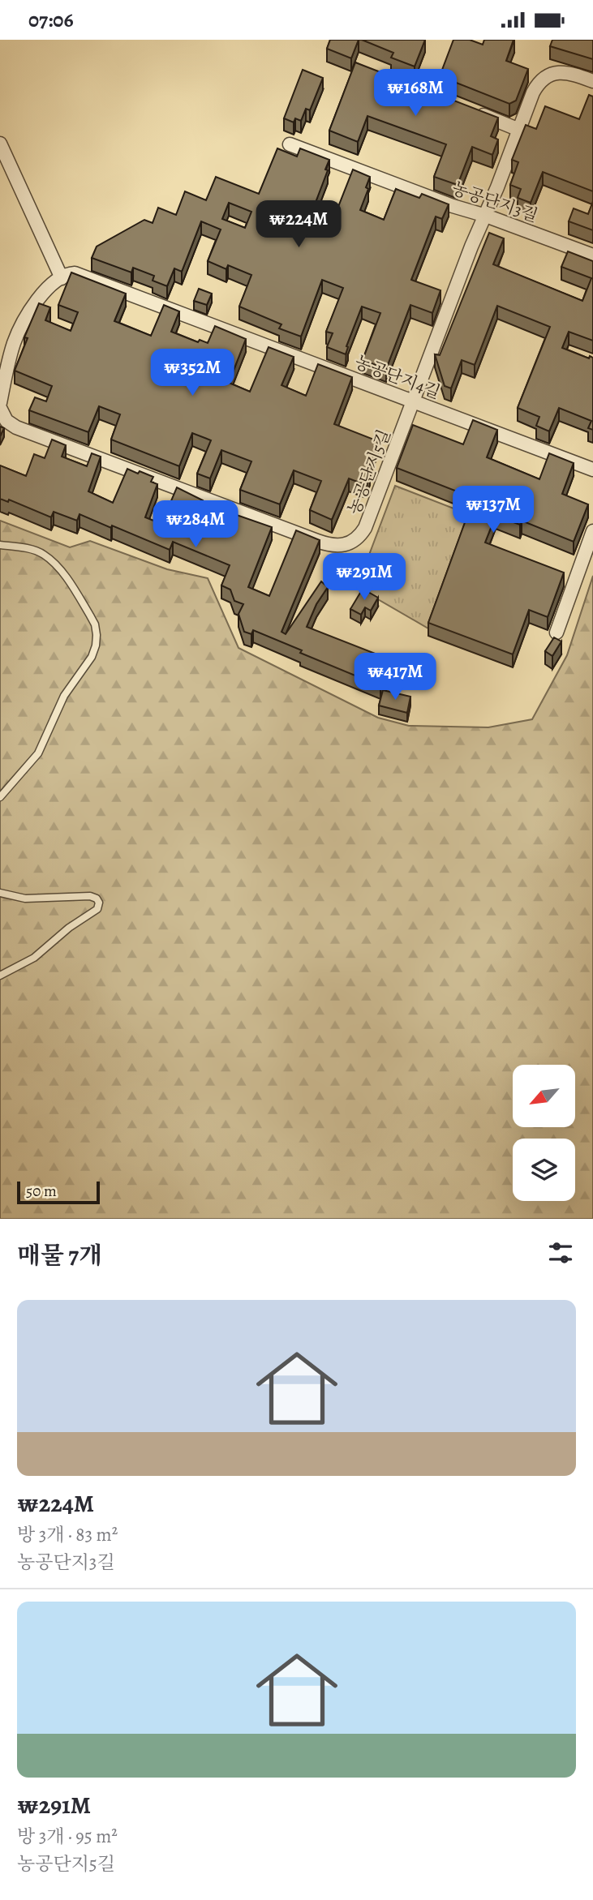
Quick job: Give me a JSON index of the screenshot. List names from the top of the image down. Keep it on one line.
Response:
{"streets":{"street":["농공단지3길","농공단지4길","농공단지5길"]},"crossings":[["농공단지3길","농공단지5길"],["농공단지4길","농공단지5길"]],"scale_bar":"50 m","north":"bottom left","page":{"status":"07:06","price":["₩168M","₩224M","₩352M","₩137M","₩284M","₩291M","₩417M"],"scale":"50 m","heading":"매물 7개","list":[{"name":"₩224M","note":"방 3개 · 83 m² · 농공단지3길"},{"name":"₩291M","note":"방 3개 · 95 m² · 농공단지5길"}]}}
